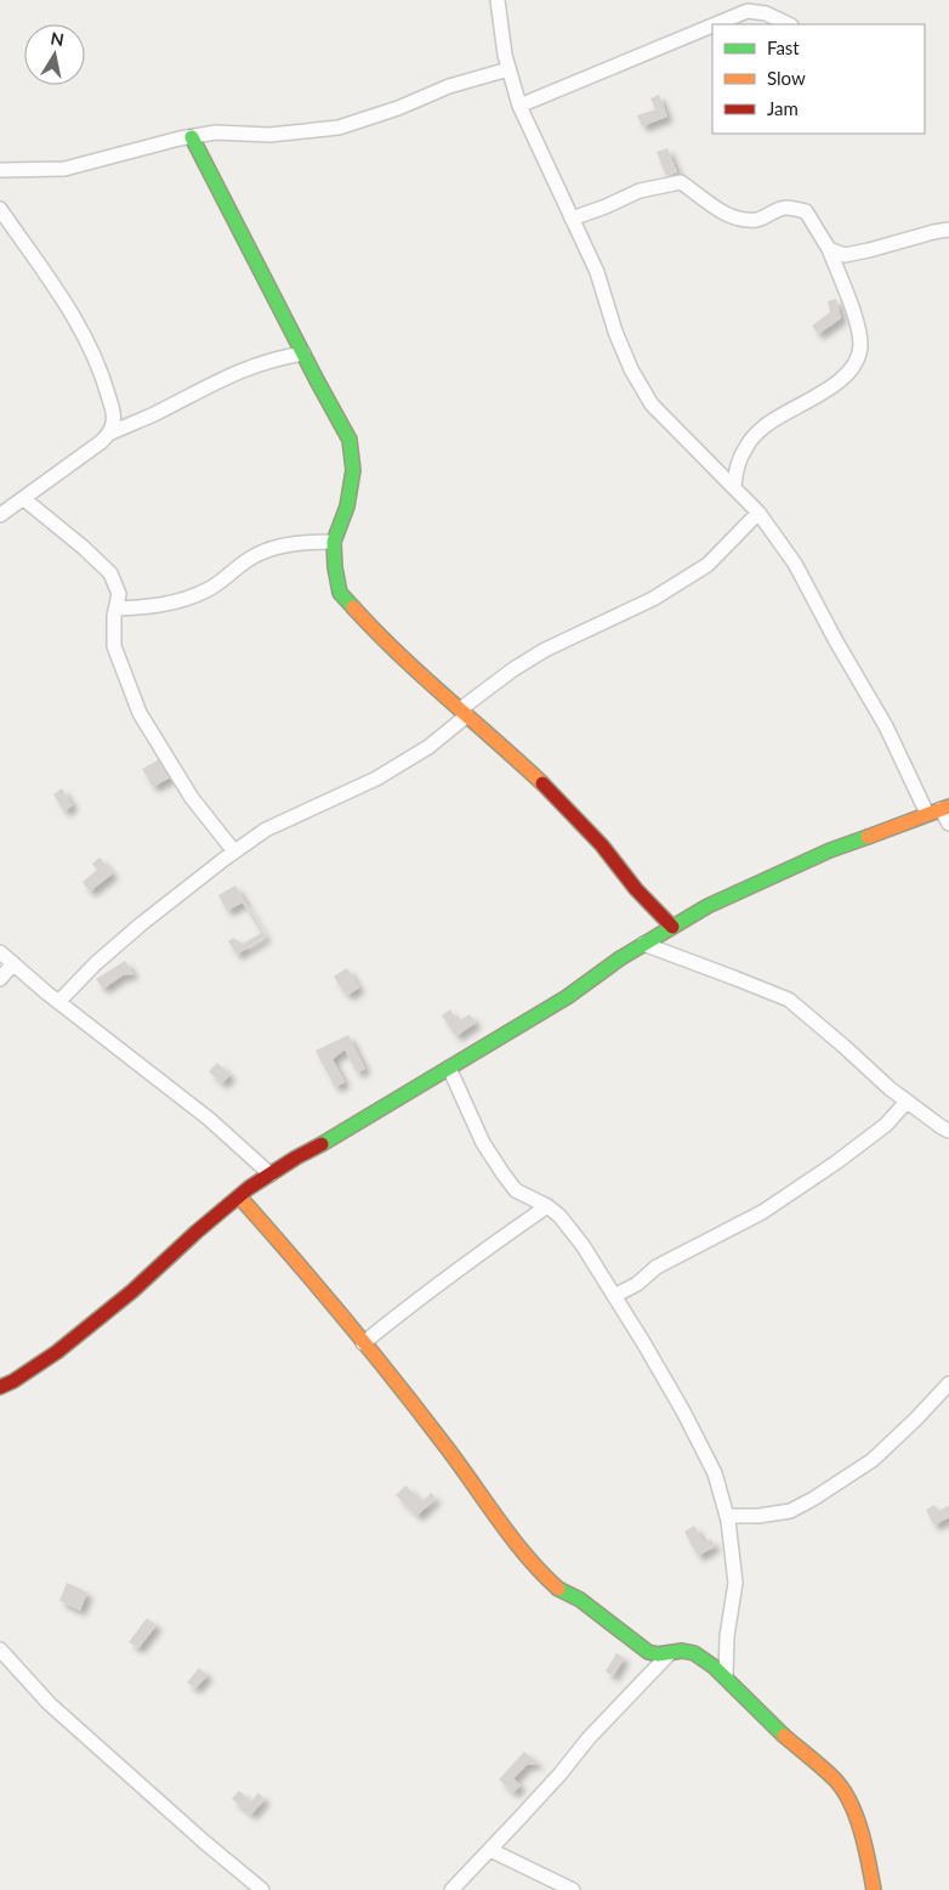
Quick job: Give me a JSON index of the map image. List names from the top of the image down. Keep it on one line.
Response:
{"legend":["Fast","Slow","Jam"],"north":"top"}
